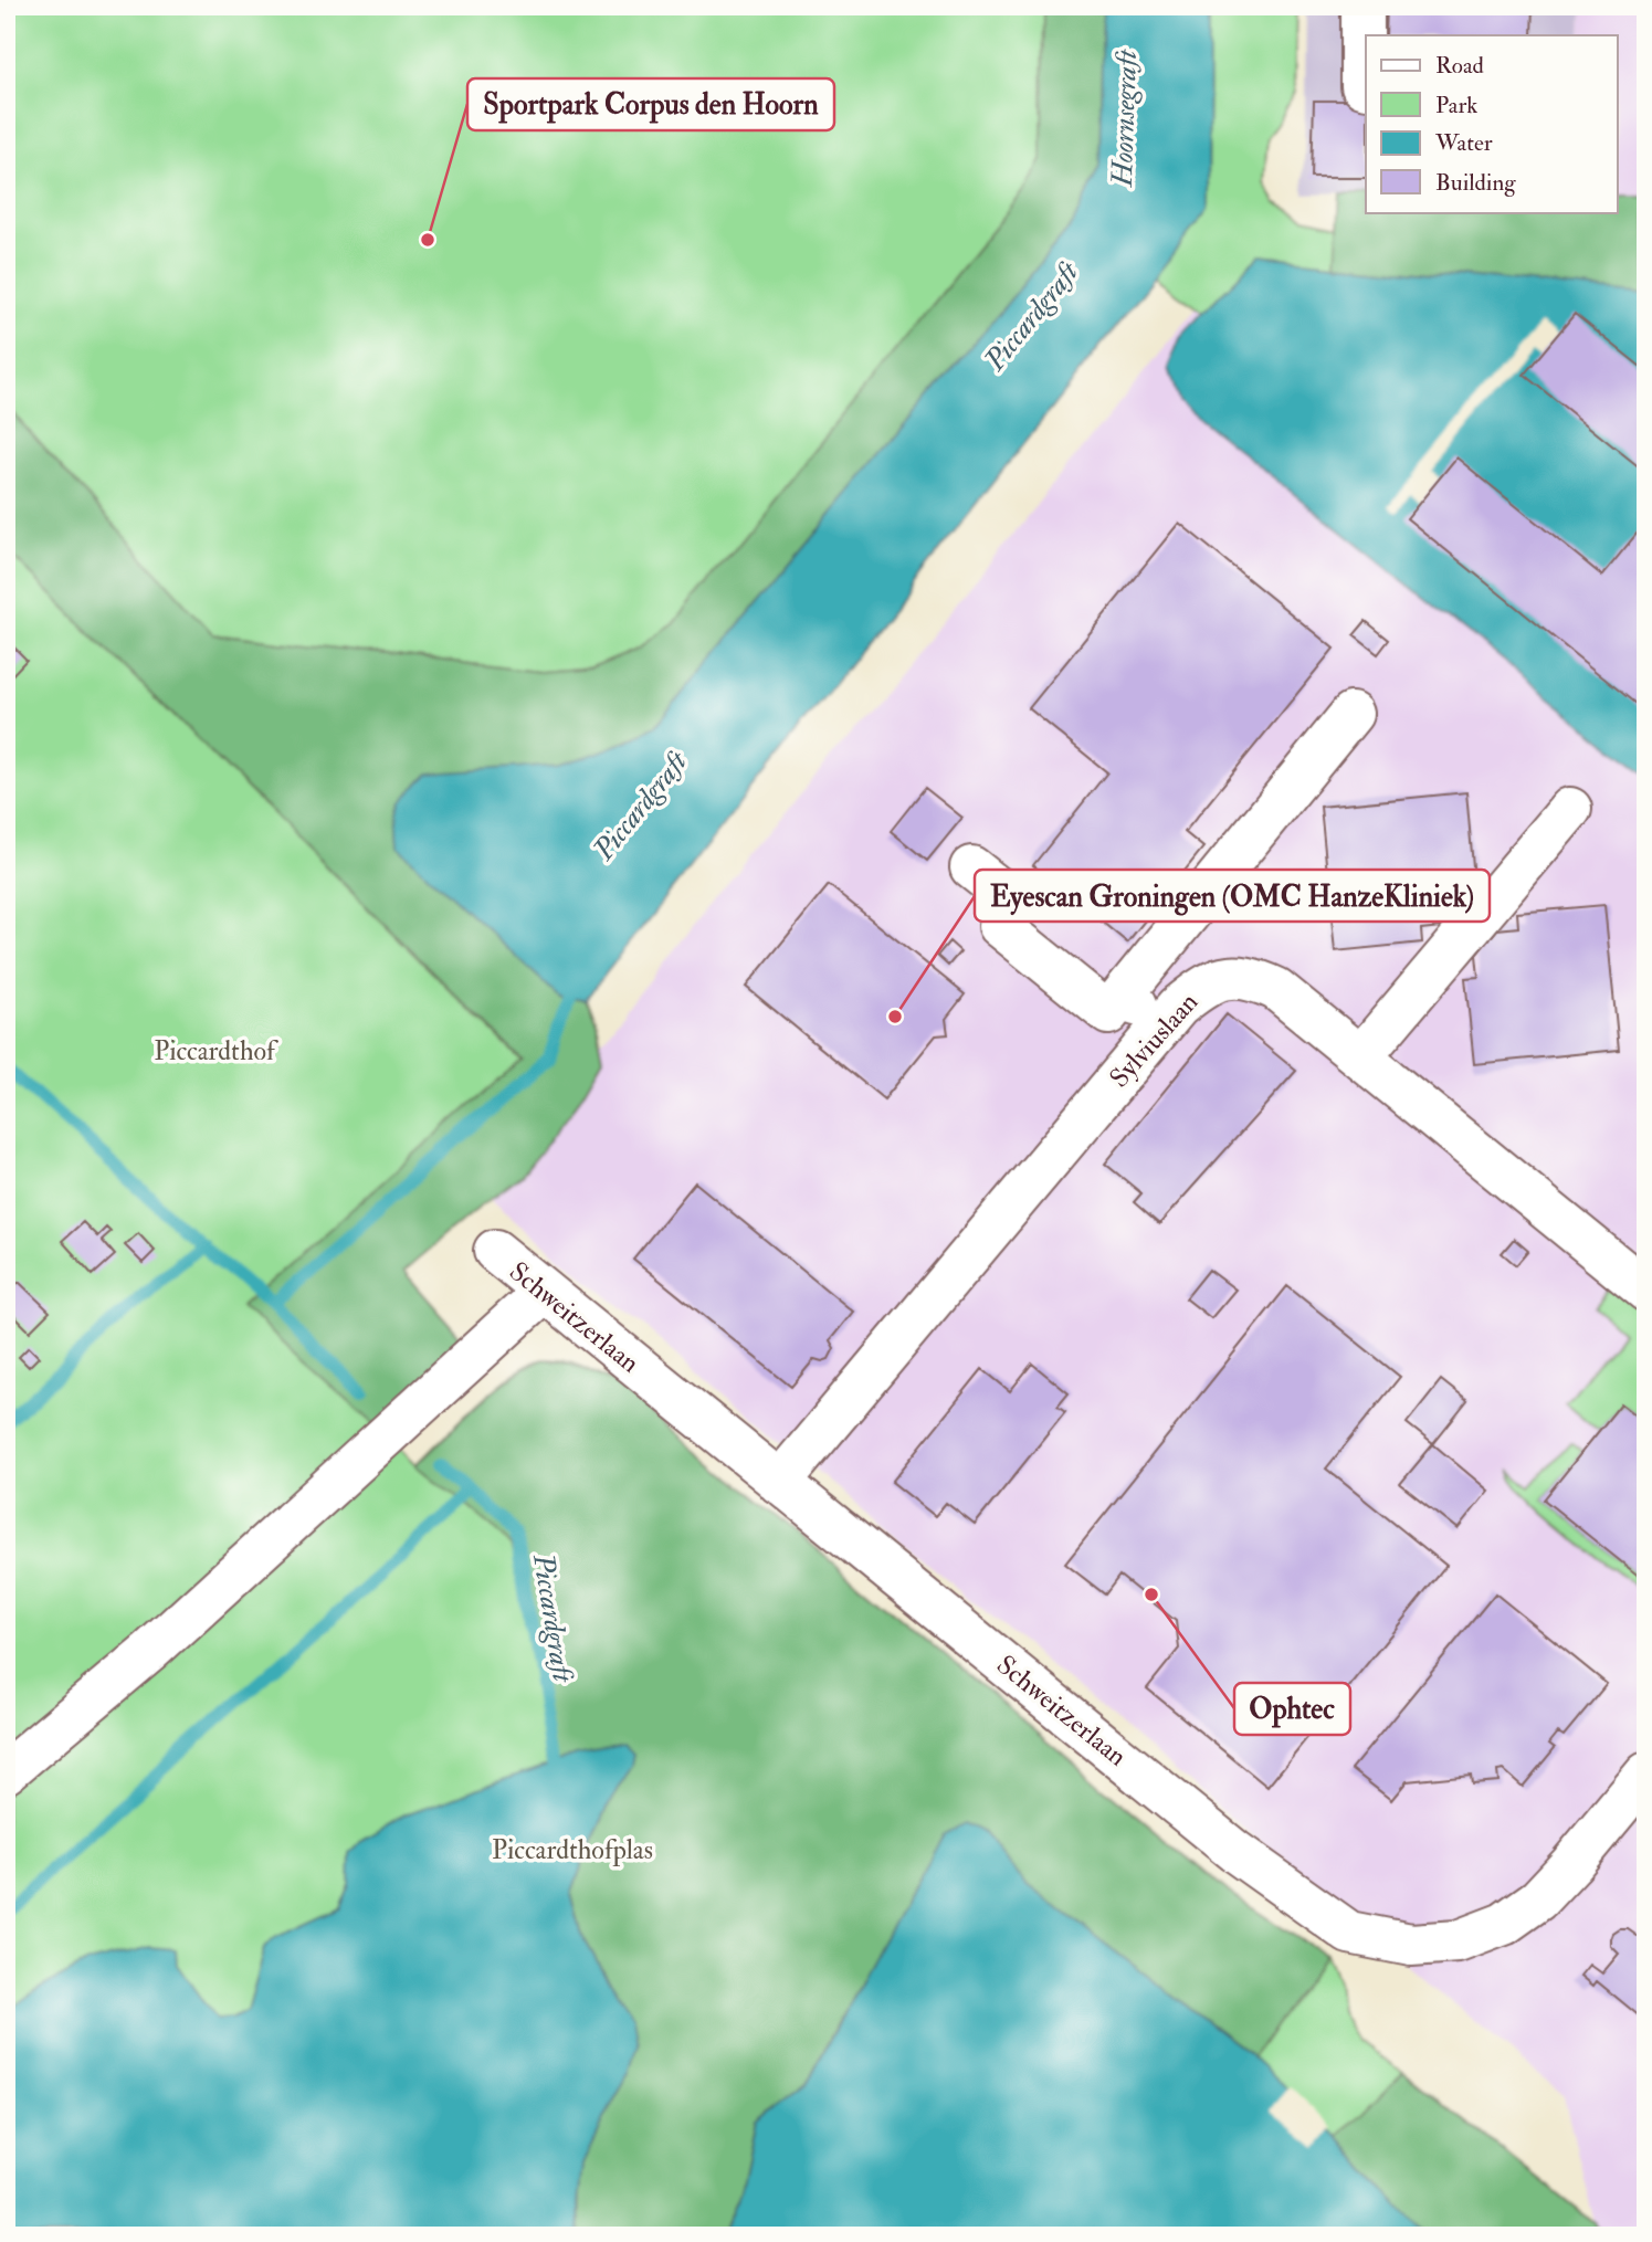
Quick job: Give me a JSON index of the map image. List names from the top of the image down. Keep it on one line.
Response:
{"streets":{"street":["Sylviuslaan","Schweitzerlaan"]},"crossings":[["Sylviuslaan","Schweitzerlaan"]],"water":["Hoornsegraft","Piccardgraft"],"parks":["Piccardthof","Piccardthofplas"],"places":["Sportpark Corpus den Hoorn","Eyescan Groningen (OMC HanzeKliniek)","Ophtec"],"legend":["Road","Park","Water","Building"]}
